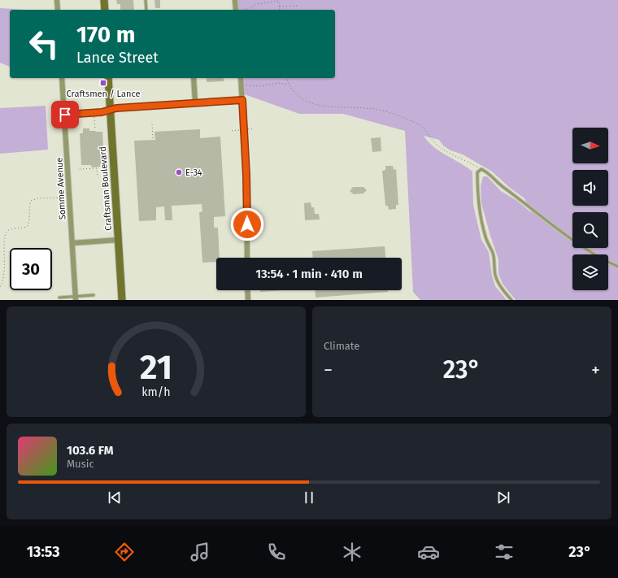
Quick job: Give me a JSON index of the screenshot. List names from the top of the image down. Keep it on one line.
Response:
{"streets":{"street":["Somme Avenue","Craftsman Boulevard"]},"places":{"transit":["Craftsmen / Lance"],"other":["E-34"]},"north":"right","page":{"turn":["170 m","Lance Street"],"limit":"30","trip":"13:54 · 1 min · 410 m","tile":"Climate","heat":["−","23°","+"],"song":["103.6 FM","Music"],"tabs":["13:53","23°"],"gauge":["21","km/h"]}}
